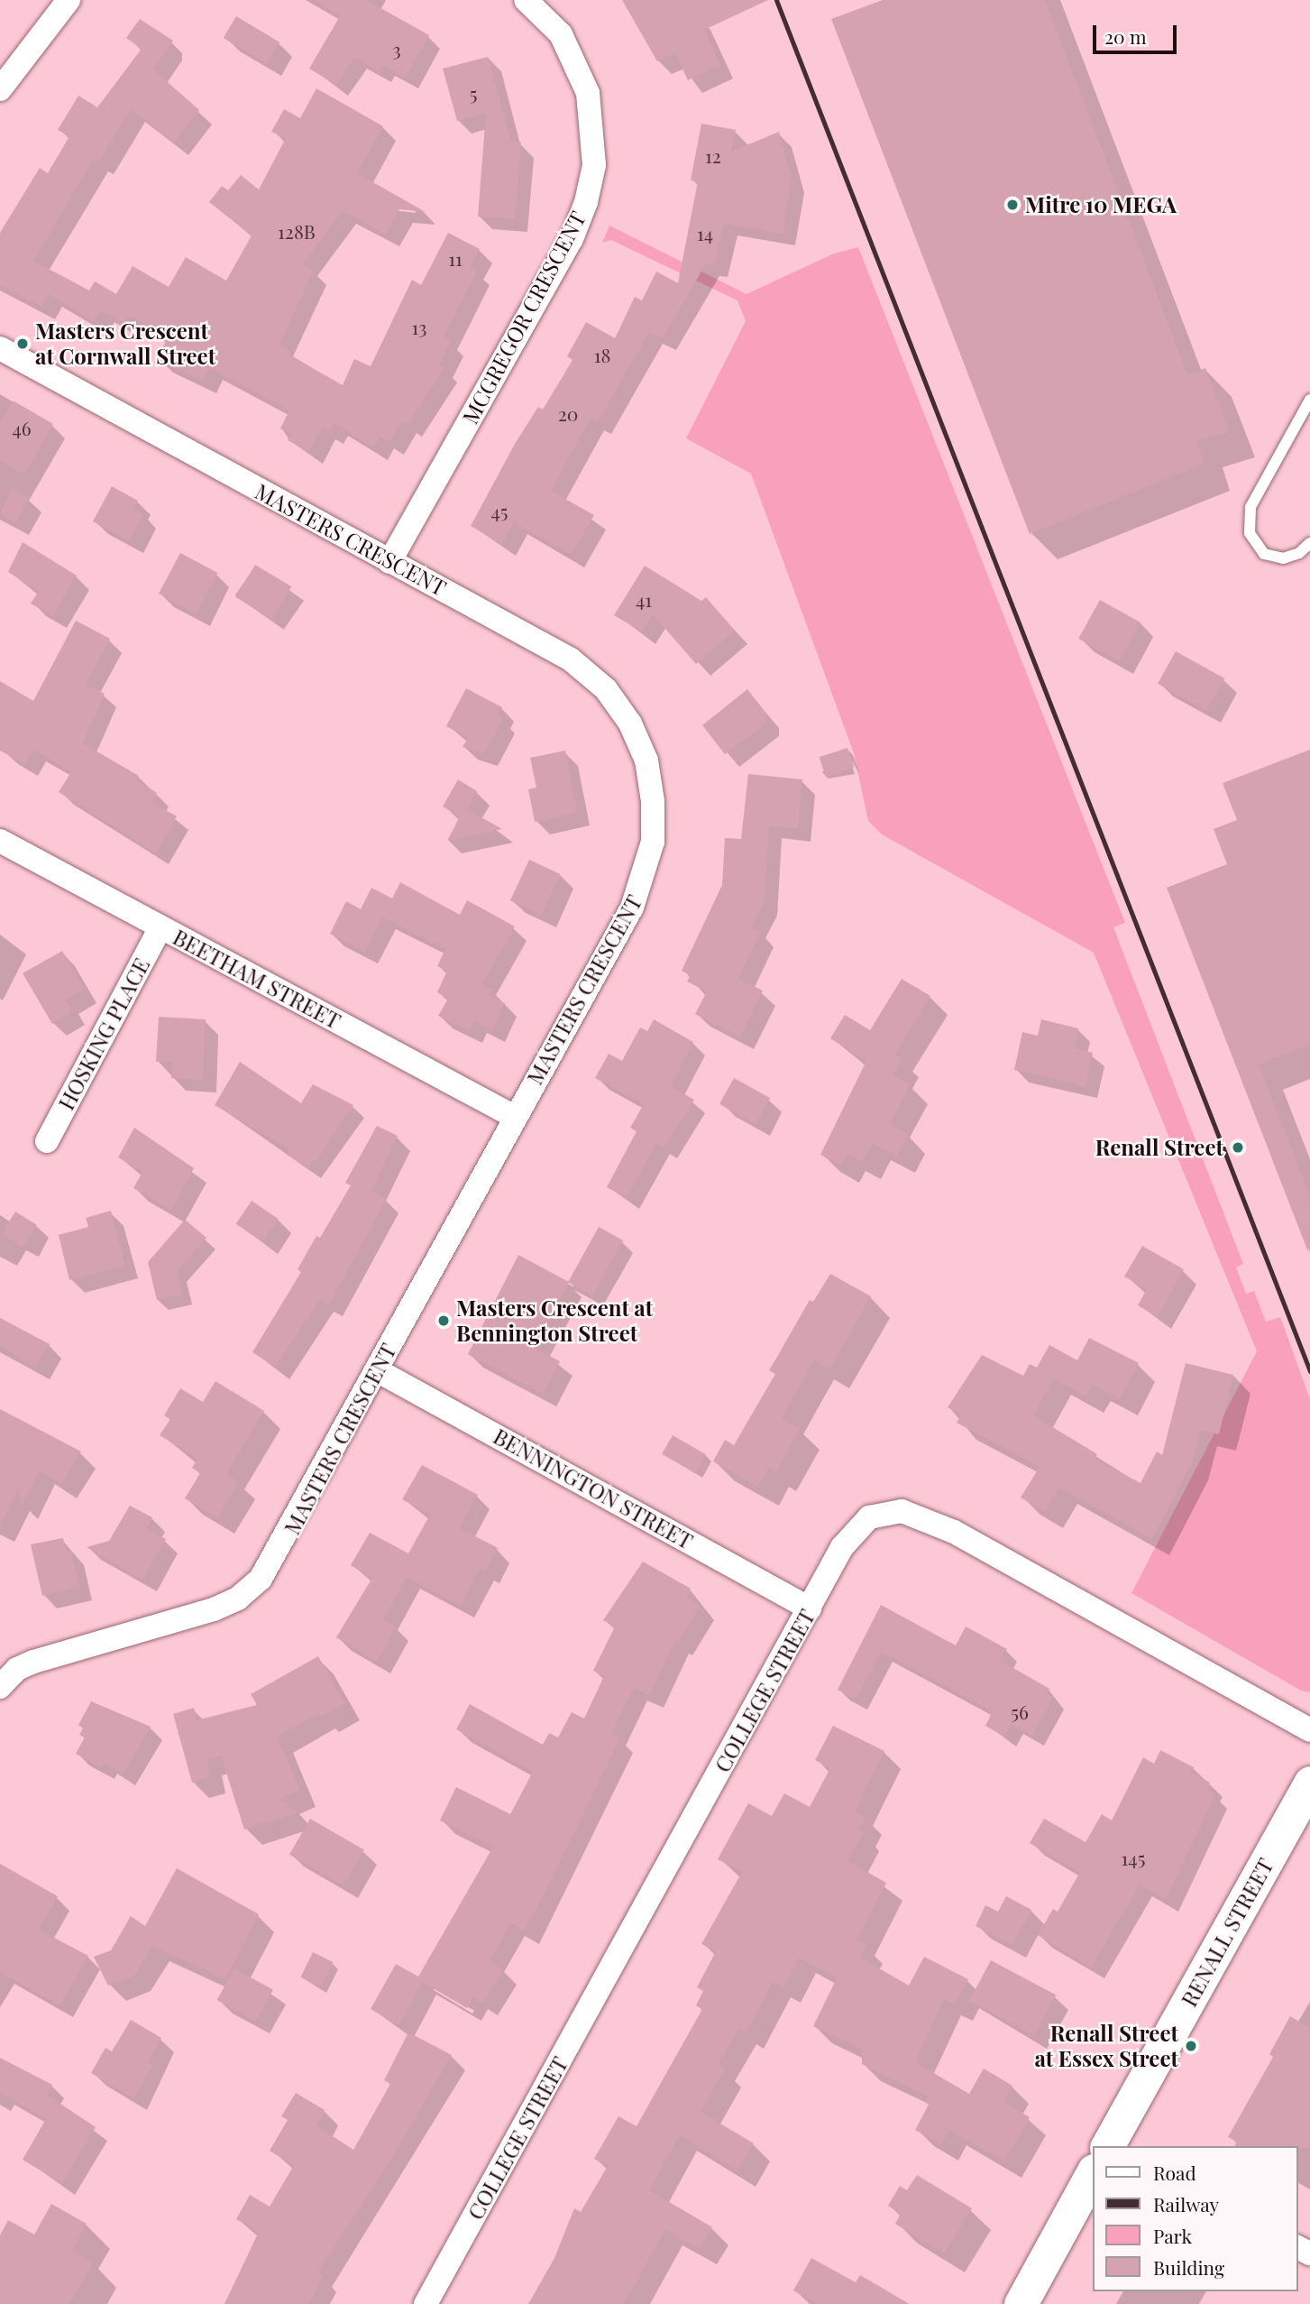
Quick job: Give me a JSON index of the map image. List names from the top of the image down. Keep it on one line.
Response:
{"streets":{"street":["MCGREGOR CRESCENT","MASTERS CRESCENT","BEETHAM STREET","HOSKING PLACE","BENNINGTON STREET","COLLEGE STREET","RENALL STREET"]},"crossings":[["MCGREGOR CRESCENT","MASTERS CRESCENT"],["MASTERS CRESCENT","BEETHAM STREET"],["MASTERS CRESCENT","BENNINGTON STREET"],["BEETHAM STREET","HOSKING PLACE"],["BENNINGTON STREET","COLLEGE STREET"]],"places":["Mitre 10 MEGA","Masters Crescent at Cornwall Street","Renall Street","Masters Crescent at Bennington Street","Renall Street at Essex Street"],"house_numbers":["3","5","12","128B","14","11","13","18","20","46","45","41","56","145"],"legend":["Road","Railway","Park","Building"],"scale_bar":"20 m"}
